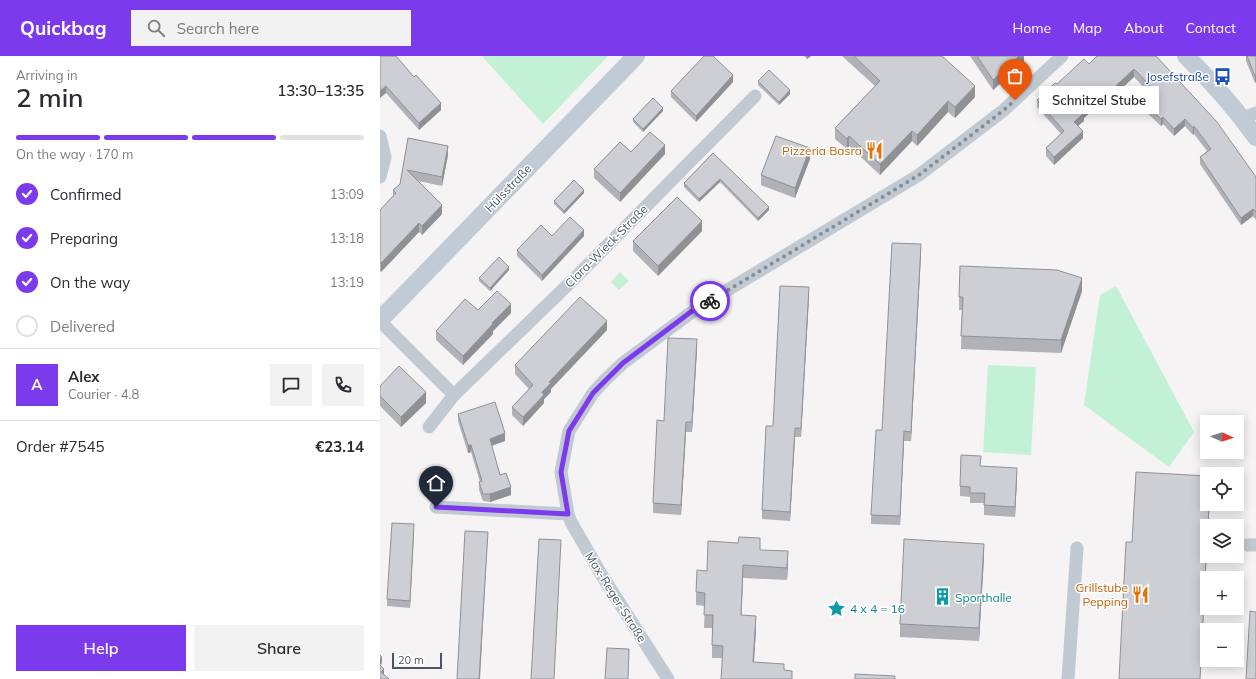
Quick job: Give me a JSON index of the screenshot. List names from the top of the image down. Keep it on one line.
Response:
{"streets":{"street":["Hülsstraße","Clara-Wieck-Straße","Max-Reger-Straße"]},"places":{"bus stop":["Josefstraße"],"other":["Schnitzel Stube"],"restaurant":["Pizzeria Basra","Grillstube Pepping"],"building":["Sporthalle"],"place":["4 x 4 = 16"]},"scale_bar":"20 m","north":"right","page":{"header":"Quickbag","search":"Search here","nav":["Home","Map","About","Contact"],"heading":["2 min","Arriving in","13:30–13:35"],"panel":["Alex","Courier · 4.8","Order #7545","€23.14"],"bubble":"Schnitzel Stube","bar":"On the way · 170 m","list":[["Confirmed","13:09"],["Preparing","13:18"],["On the way","13:19"],"Delivered"],"round":"A","map_buttons":["+","−"],"buttons":["Help","Share"],"scale":"20 m"}}
